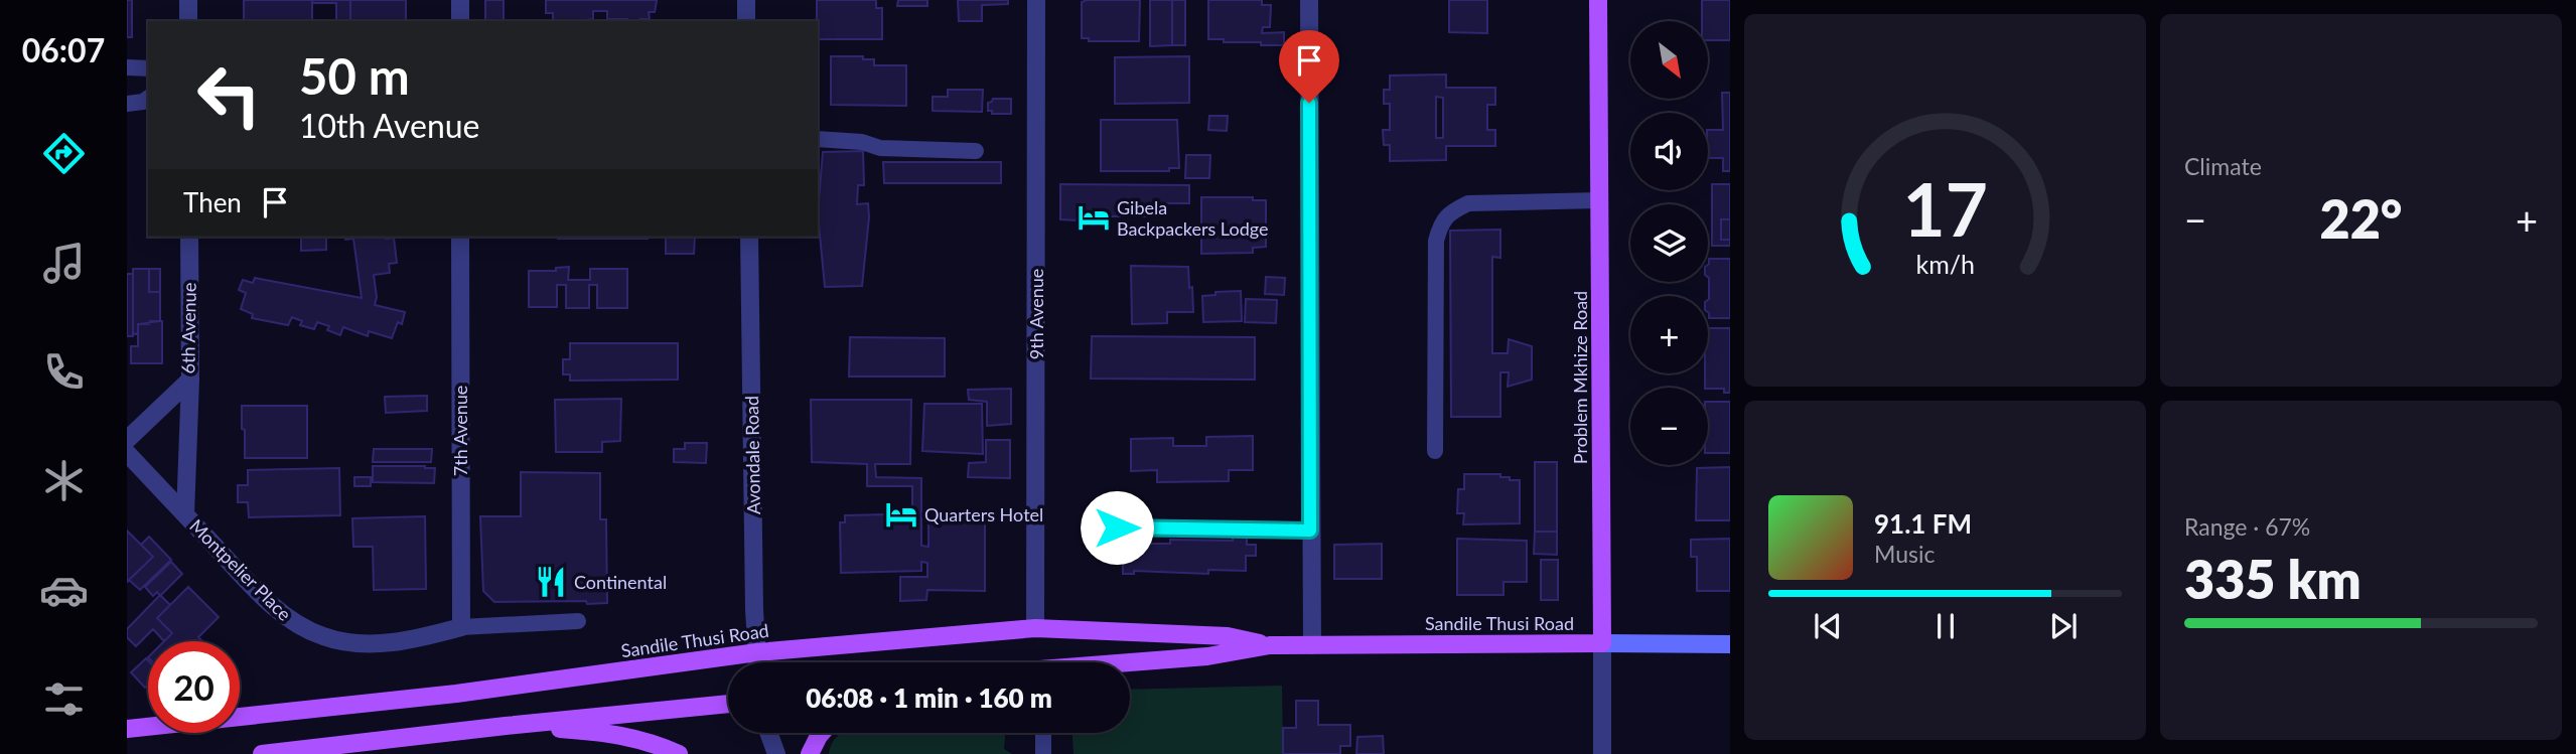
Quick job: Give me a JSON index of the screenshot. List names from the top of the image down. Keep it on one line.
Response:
{"streets":{"main road":["Problem Mkhize Road","Sandile Thusi Road"],"street":["9th Avenue","6th Avenue","7th Avenue","Avondale Road","Montpelier Place"]},"crossings":[["9th Avenue","Sandile Thusi Road"],["Problem Mkhize Road","Sandile Thusi Road"],["7th Avenue","Montpelier Place"],["Avondale Road","Sandile Thusi Road"]],"places":{"hotel":["Gibela Backpackers Lodge","Quarters Hotel"],"restaurant":["Continental"]},"north":"bottom right","page":{"tabs":"06:07","tile":["Climate",["Range · 67%","335 km"]],"map_buttons":["+","−"],"turn":["50 m","10th Avenue"],"then":"Then","heat":["−","22°","+"],"song":["91.1 FM","Music"],"limit":"20","trip":"06:08 · 1 min · 160 m","gauge":["17","km/h"]}}
